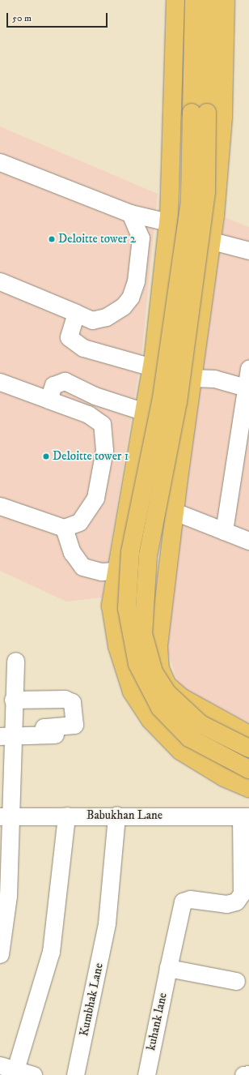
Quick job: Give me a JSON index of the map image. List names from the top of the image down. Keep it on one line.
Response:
{"streets":{"street":["Babukhan Lane","Kumbhak Lane","kuhank lane"]},"crossings":[["Babukhan Lane","Kumbhak Lane"]],"places":["Deloitte tower 2","Deloitte tower 1"],"scale_bar":"50 m"}
